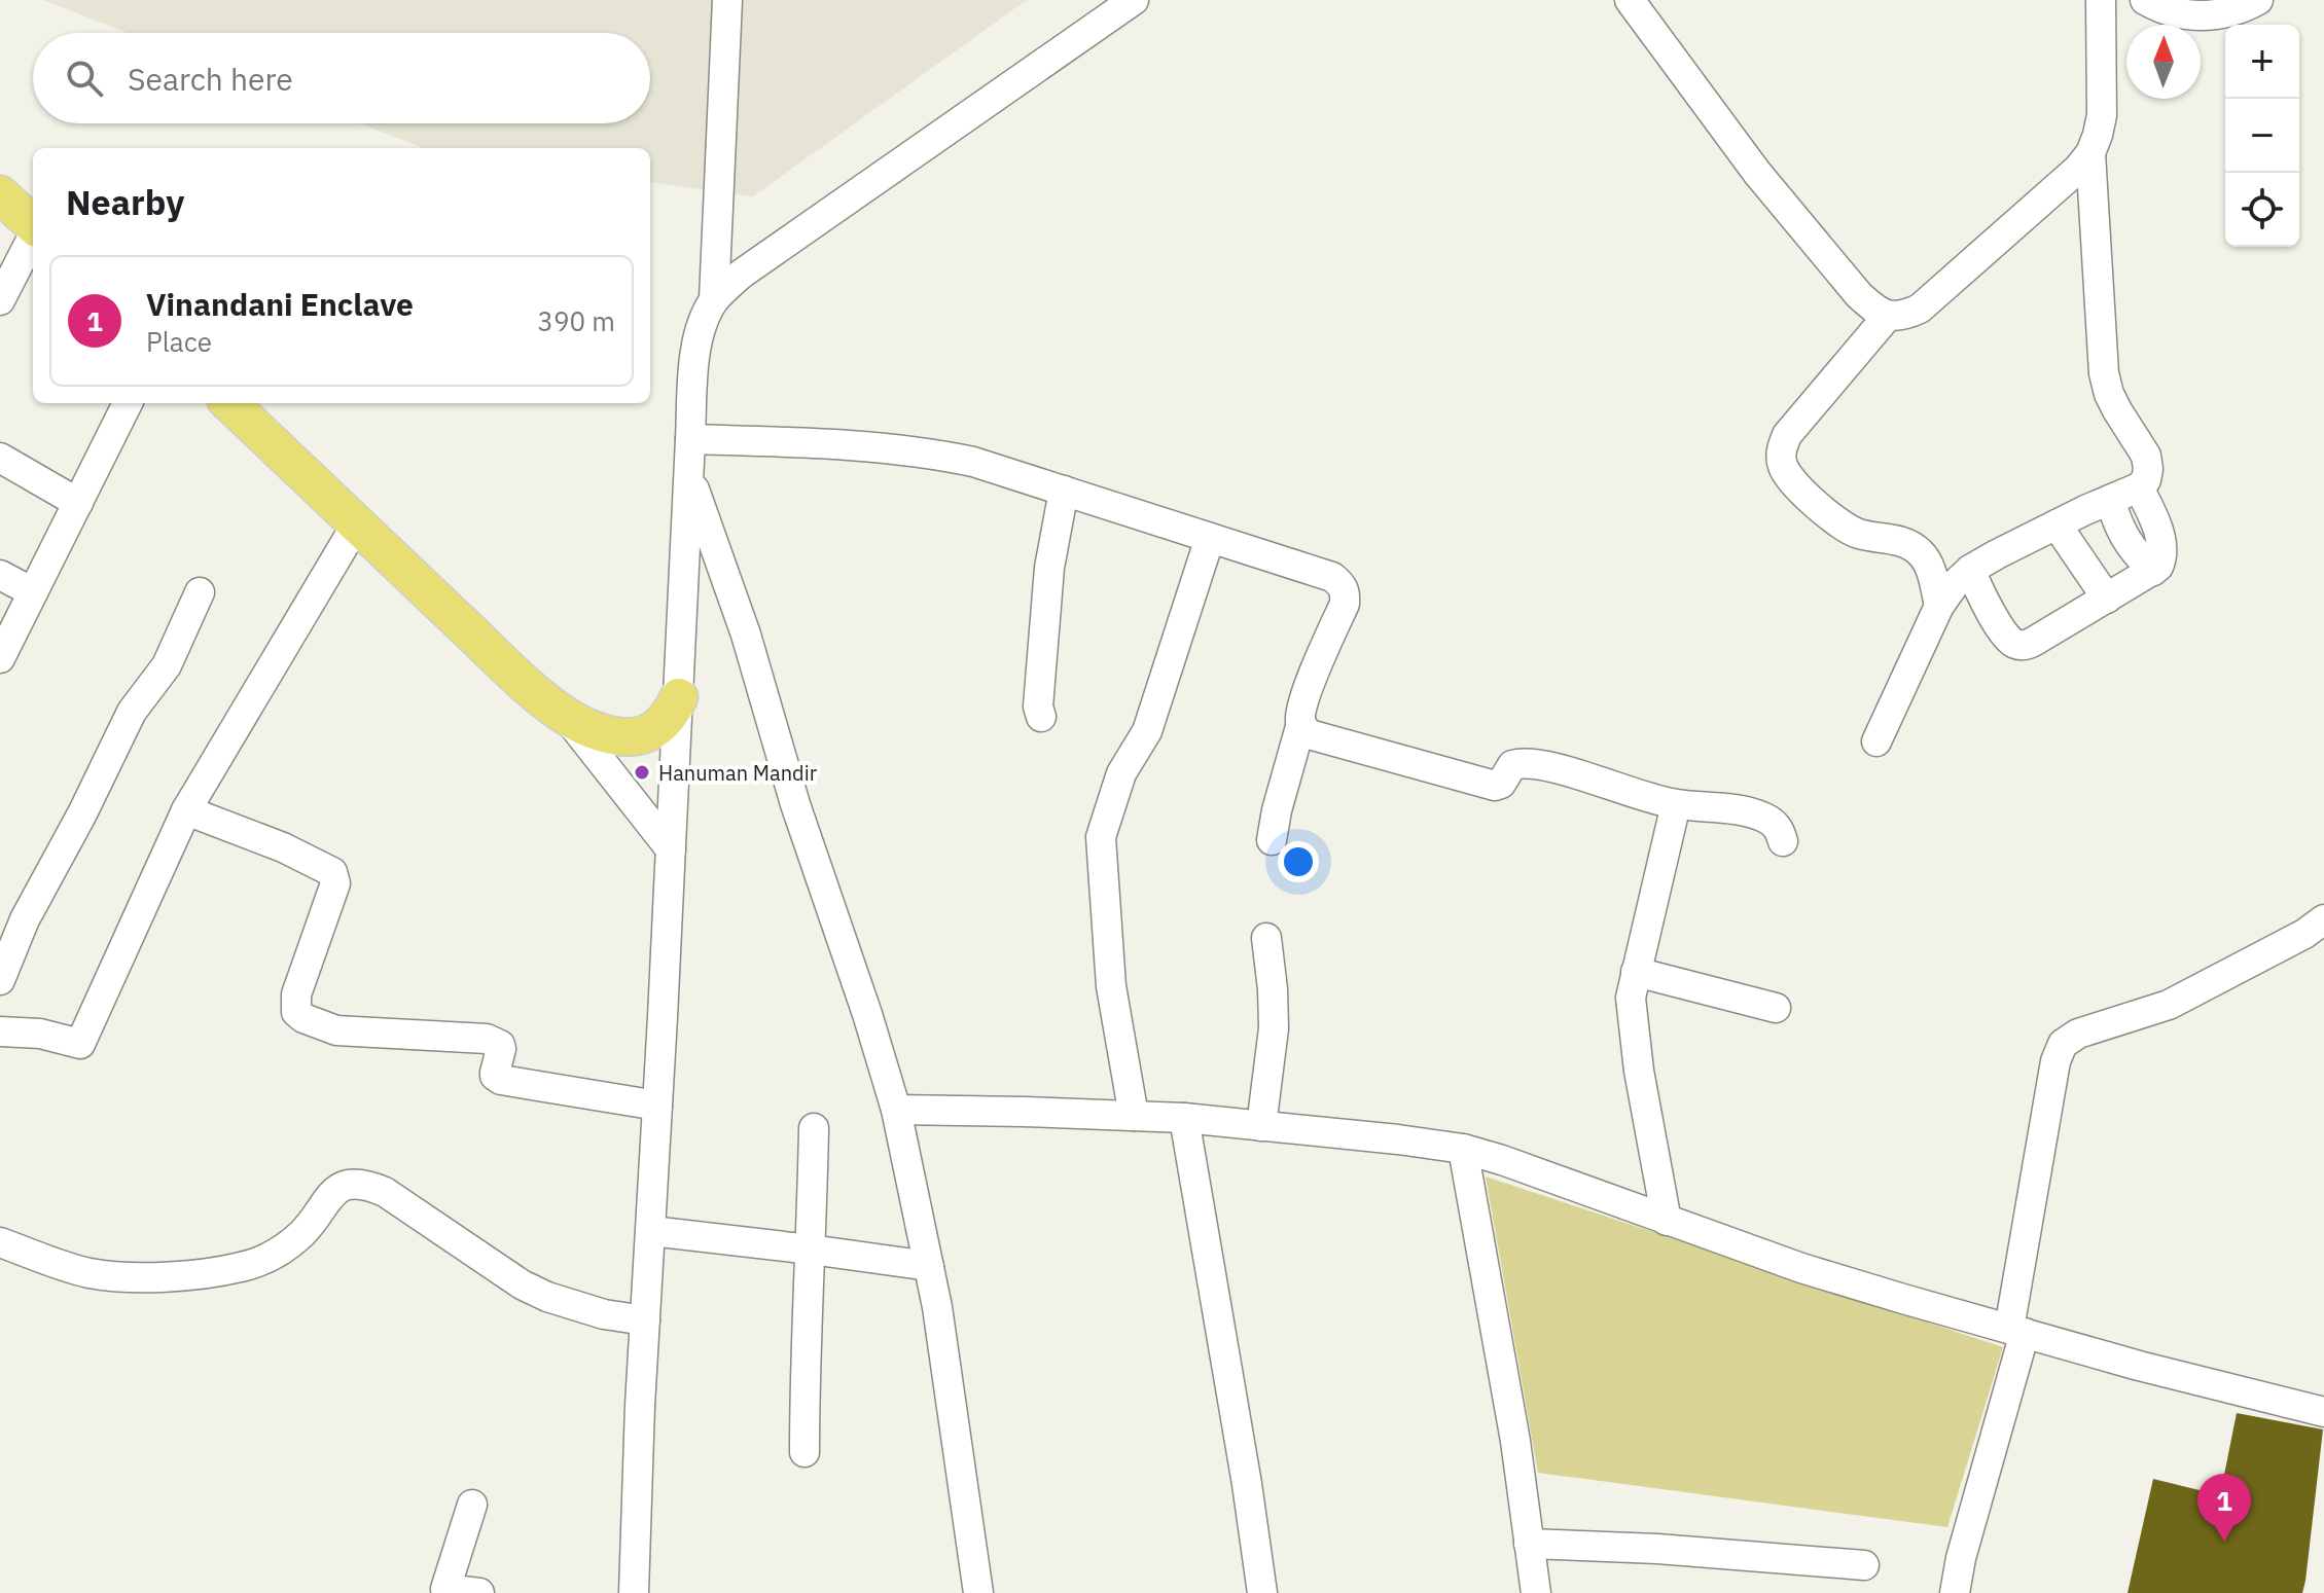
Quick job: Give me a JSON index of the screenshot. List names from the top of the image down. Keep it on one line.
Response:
{"places":["Hanuman Mandir"],"north":"top","page":{"map_buttons":["+","−"],"search":"Search here","heading":"Nearby","list":[{"mark":"1","name":"Vinandani Enclave","note":"Place","value":"390 m"}],"pins":"1"}}
